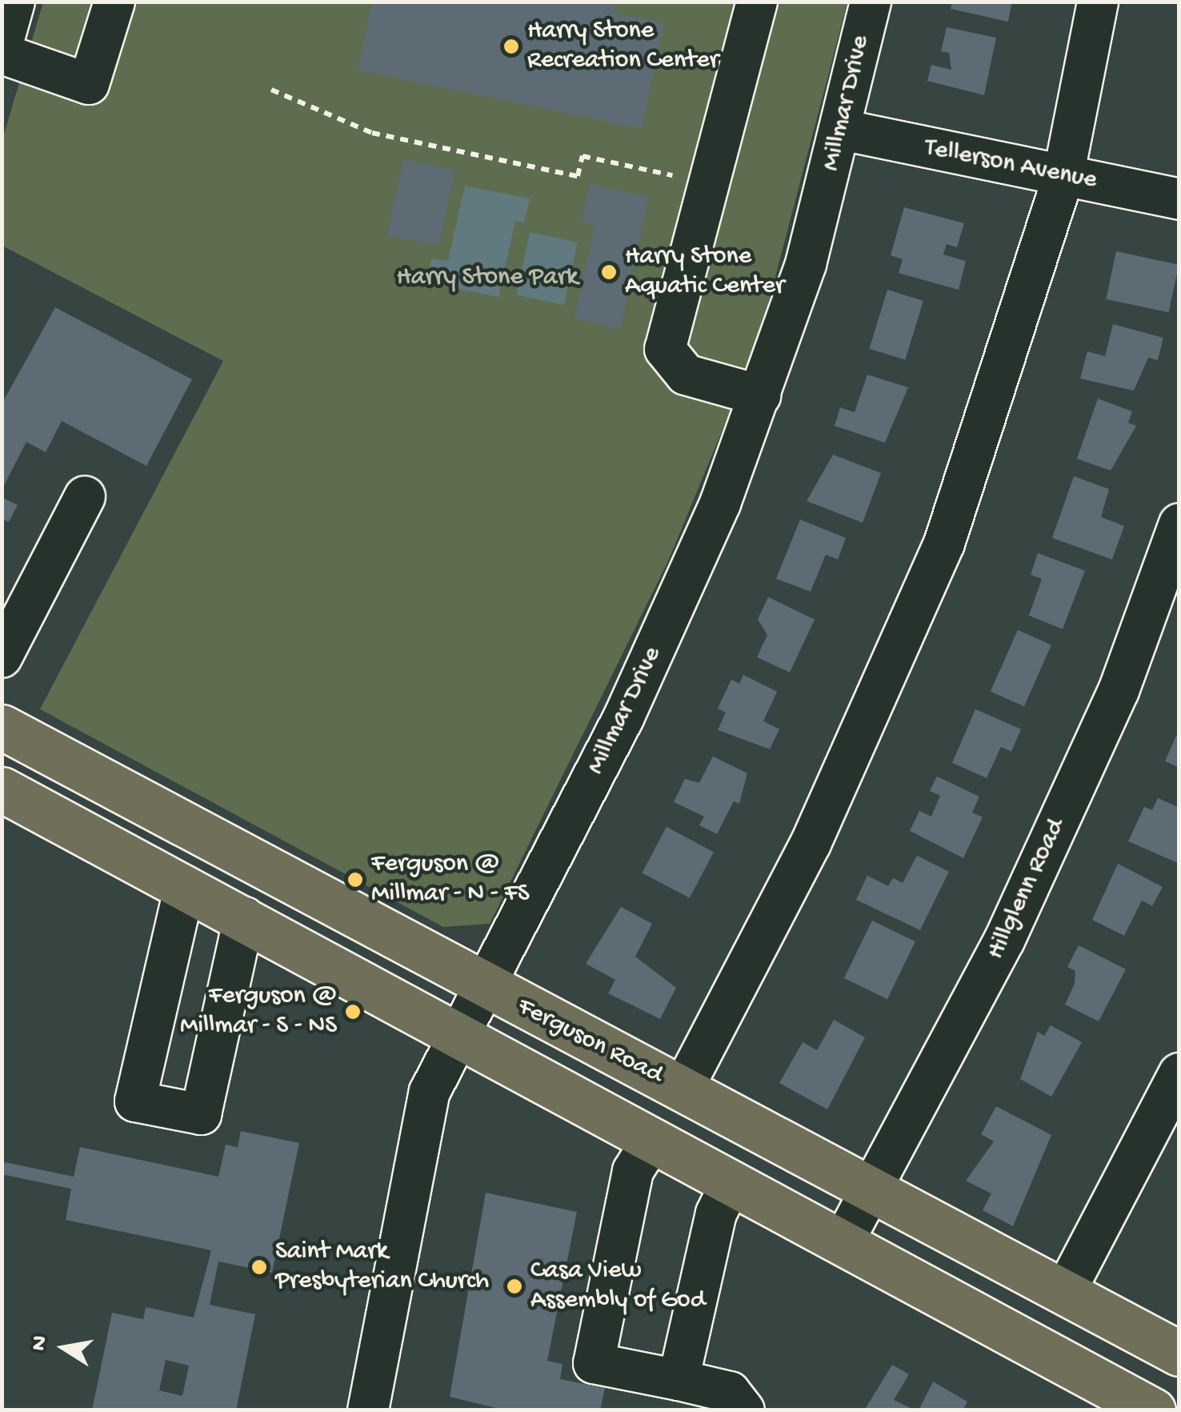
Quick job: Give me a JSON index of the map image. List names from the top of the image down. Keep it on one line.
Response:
{"streets":{"main road":["Ferguson Road"],"street":["Millmar Drive","Tellerson Avenue","Hillglenn Road"]},"crossings":[["Millmar Drive","Tellerson Avenue"],["Millmar Drive","Ferguson Road"],["Hillglenn Road","Ferguson Road"]],"parks":["Harry Stone Park"],"places":["Harry Stone Recreation Center","Harry Stone Aquatic Center","Ferguson @ Millmar - N - FS","Ferguson @ Millmar - S - NS","Saint Mark Presbyterian Church","Casa View Assembly of God"],"north":"left"}
